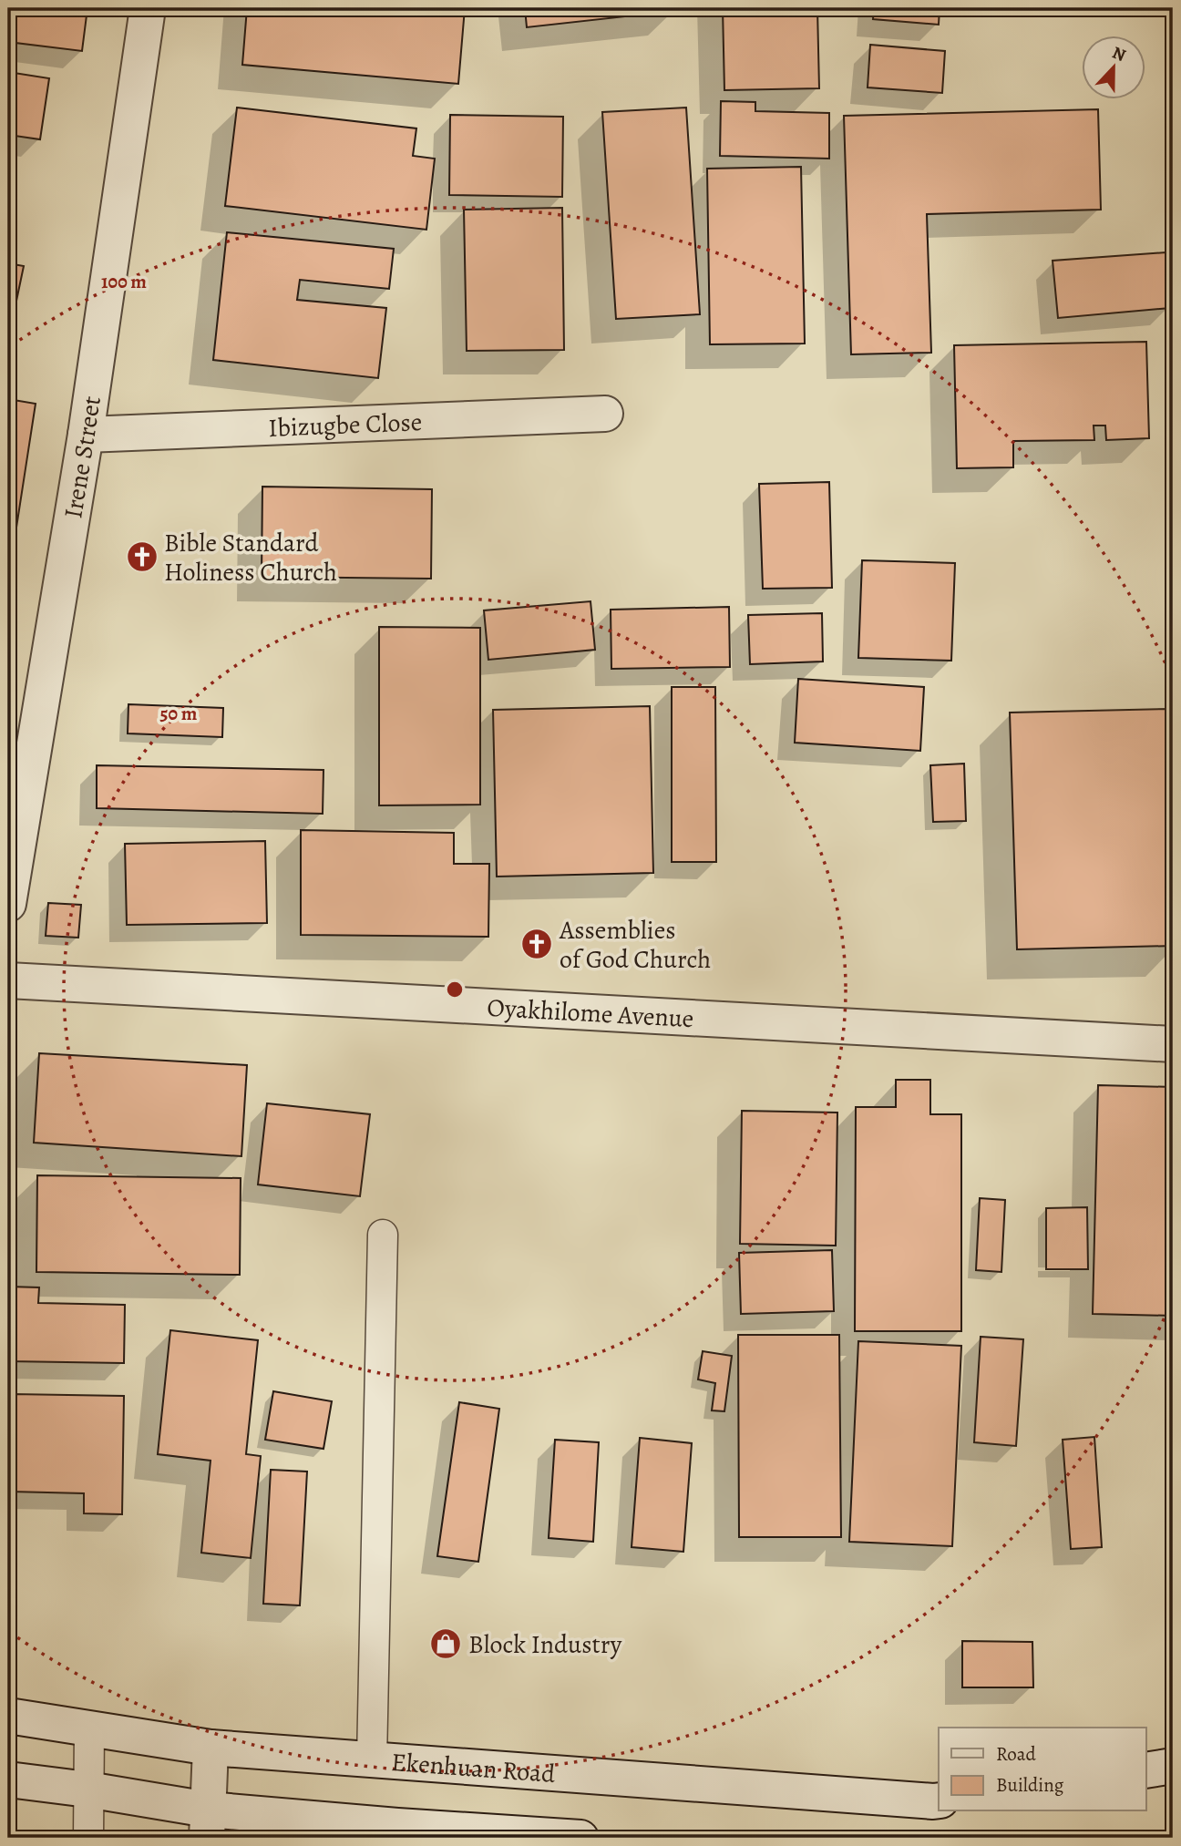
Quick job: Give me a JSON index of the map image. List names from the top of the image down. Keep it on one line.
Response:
{"streets":{"street":["Ibizugbe Close","Irene Street","Oyakhilome Avenue","Ekenhuan Road"]},"crossings":[["Ibizugbe Close","Irene Street"]],"places":{"church":["Bible Standard Holiness Church","Assemblies of God Church"],"shop":["Block Industry"]},"legend":["Road","Building"],"north":"top","rings":["100 m","50 m"]}
